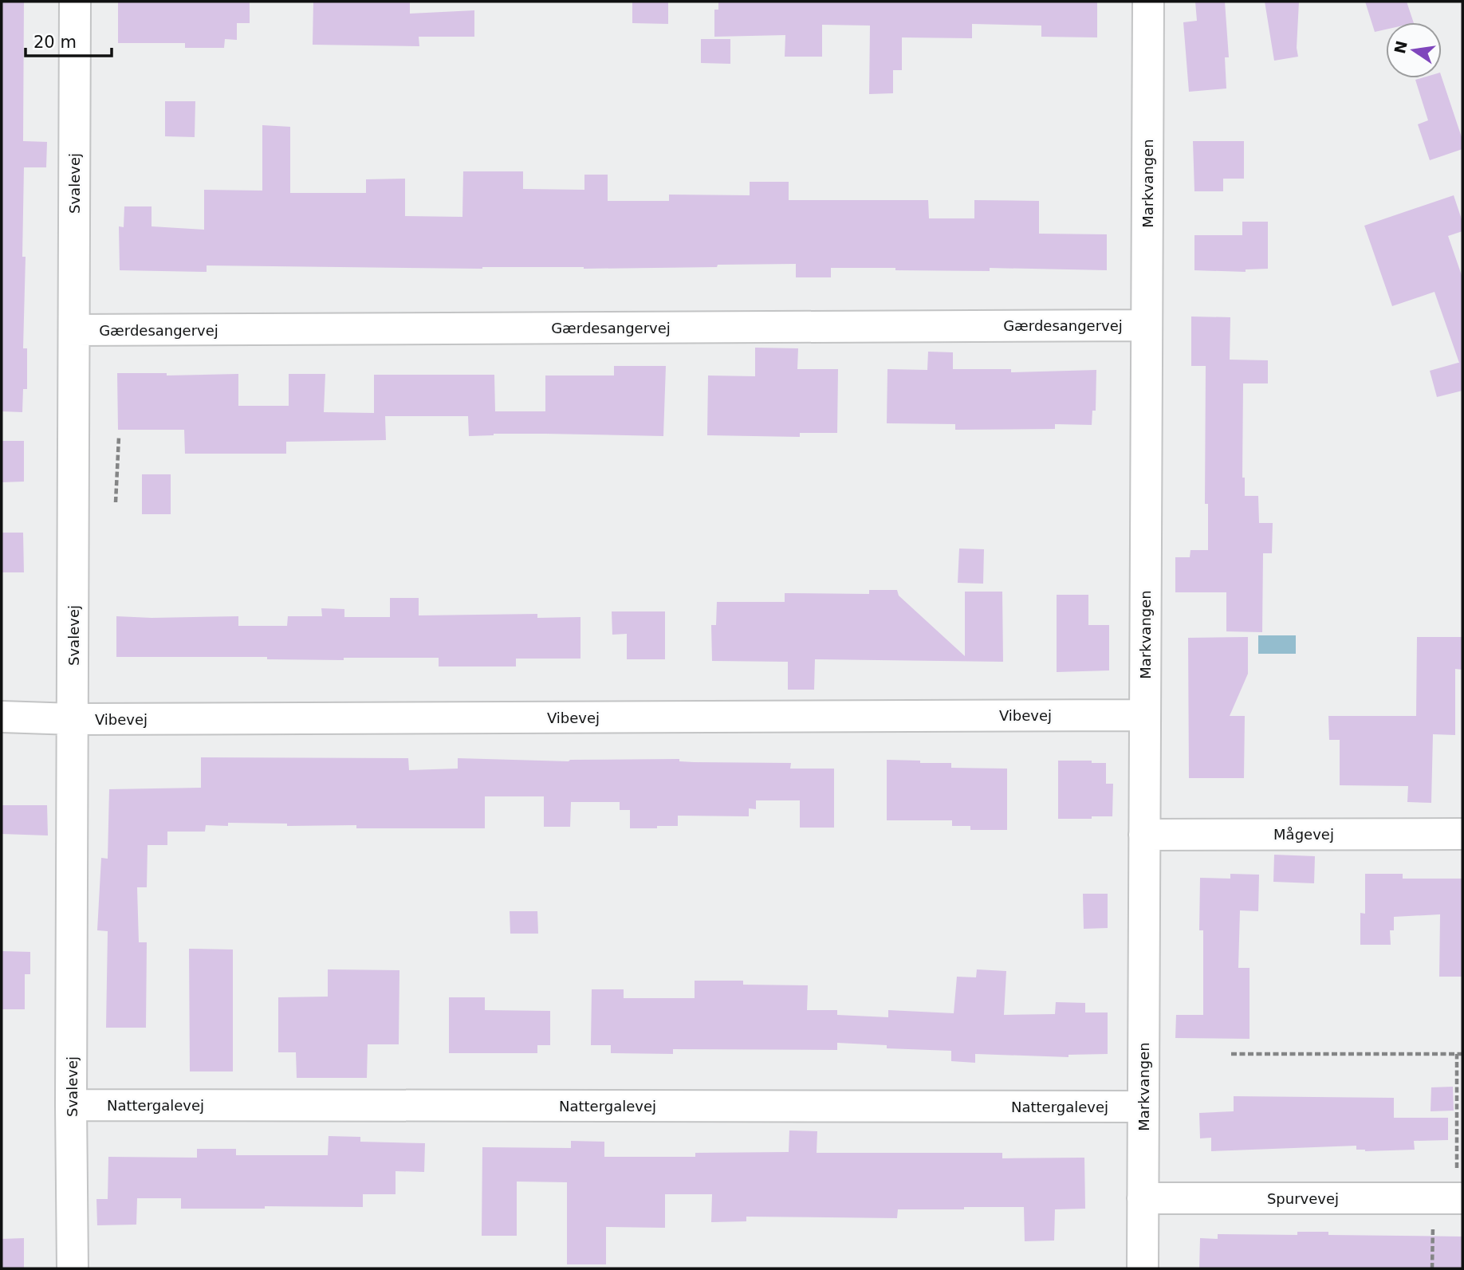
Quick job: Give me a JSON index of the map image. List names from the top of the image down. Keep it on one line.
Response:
{"streets":{"street":["Svalevej","Markvangen","Gærdesangervej","Vibevej","Mågevej","Nattergalevej","Spurvevej"]},"crossings":[["Svalevej","Gærdesangervej"],["Svalevej","Vibevej"],["Svalevej","Nattergalevej"],["Markvangen","Gærdesangervej"],["Markvangen","Vibevej"],["Markvangen","Mågevej"],["Markvangen","Nattergalevej"],["Markvangen","Spurvevej"]],"scale_bar":"20 m","north":"left"}
